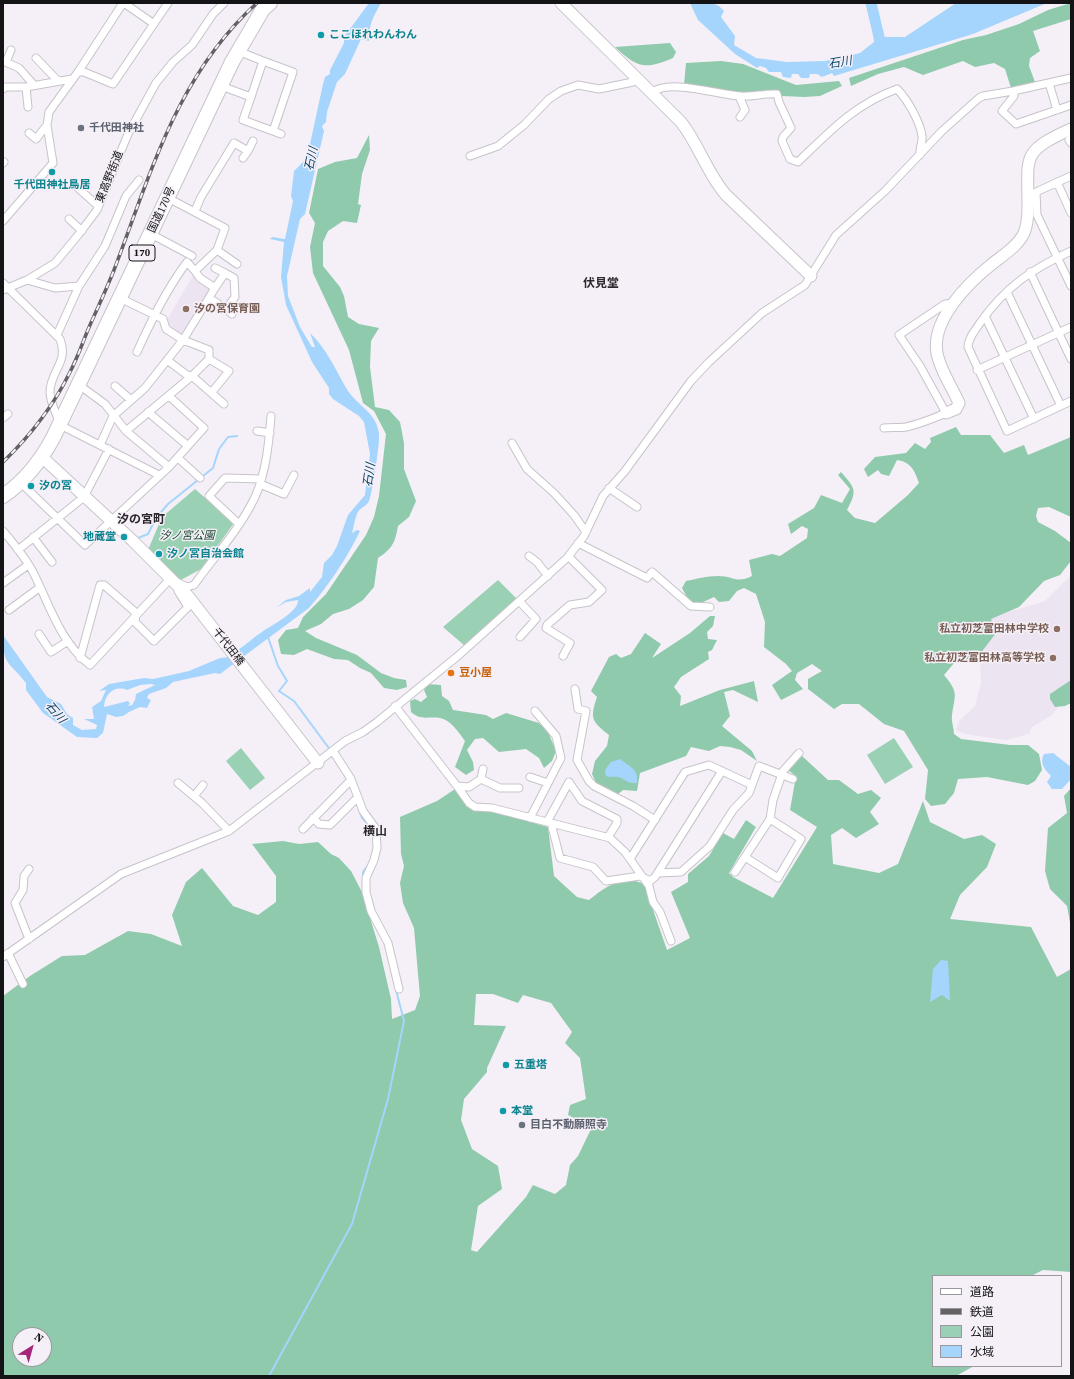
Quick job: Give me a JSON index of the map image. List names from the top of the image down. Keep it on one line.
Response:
{"streets":{"highway":["国道170号","170"],"street":["東高野街道","千代田橋"]},"crossings":[["国道170号","千代田橋"]],"districts":["伏見堂","汐の宮町","横山"],"water":["石川"],"parks":["汐ノ宮公園"],"places":["ここほれわんわん","千代田神社","千代田神社鳥居","汐の宮保育園","汐の宮","地蔵堂","汐ノ宮自治会館","私立初芝富田林中学校","私立初芝富田林高等学校","豆小屋","五重塔","本堂","目白不動願照寺"],"legend":["道路","鉄道","公園","水域"],"north":"top right"}
